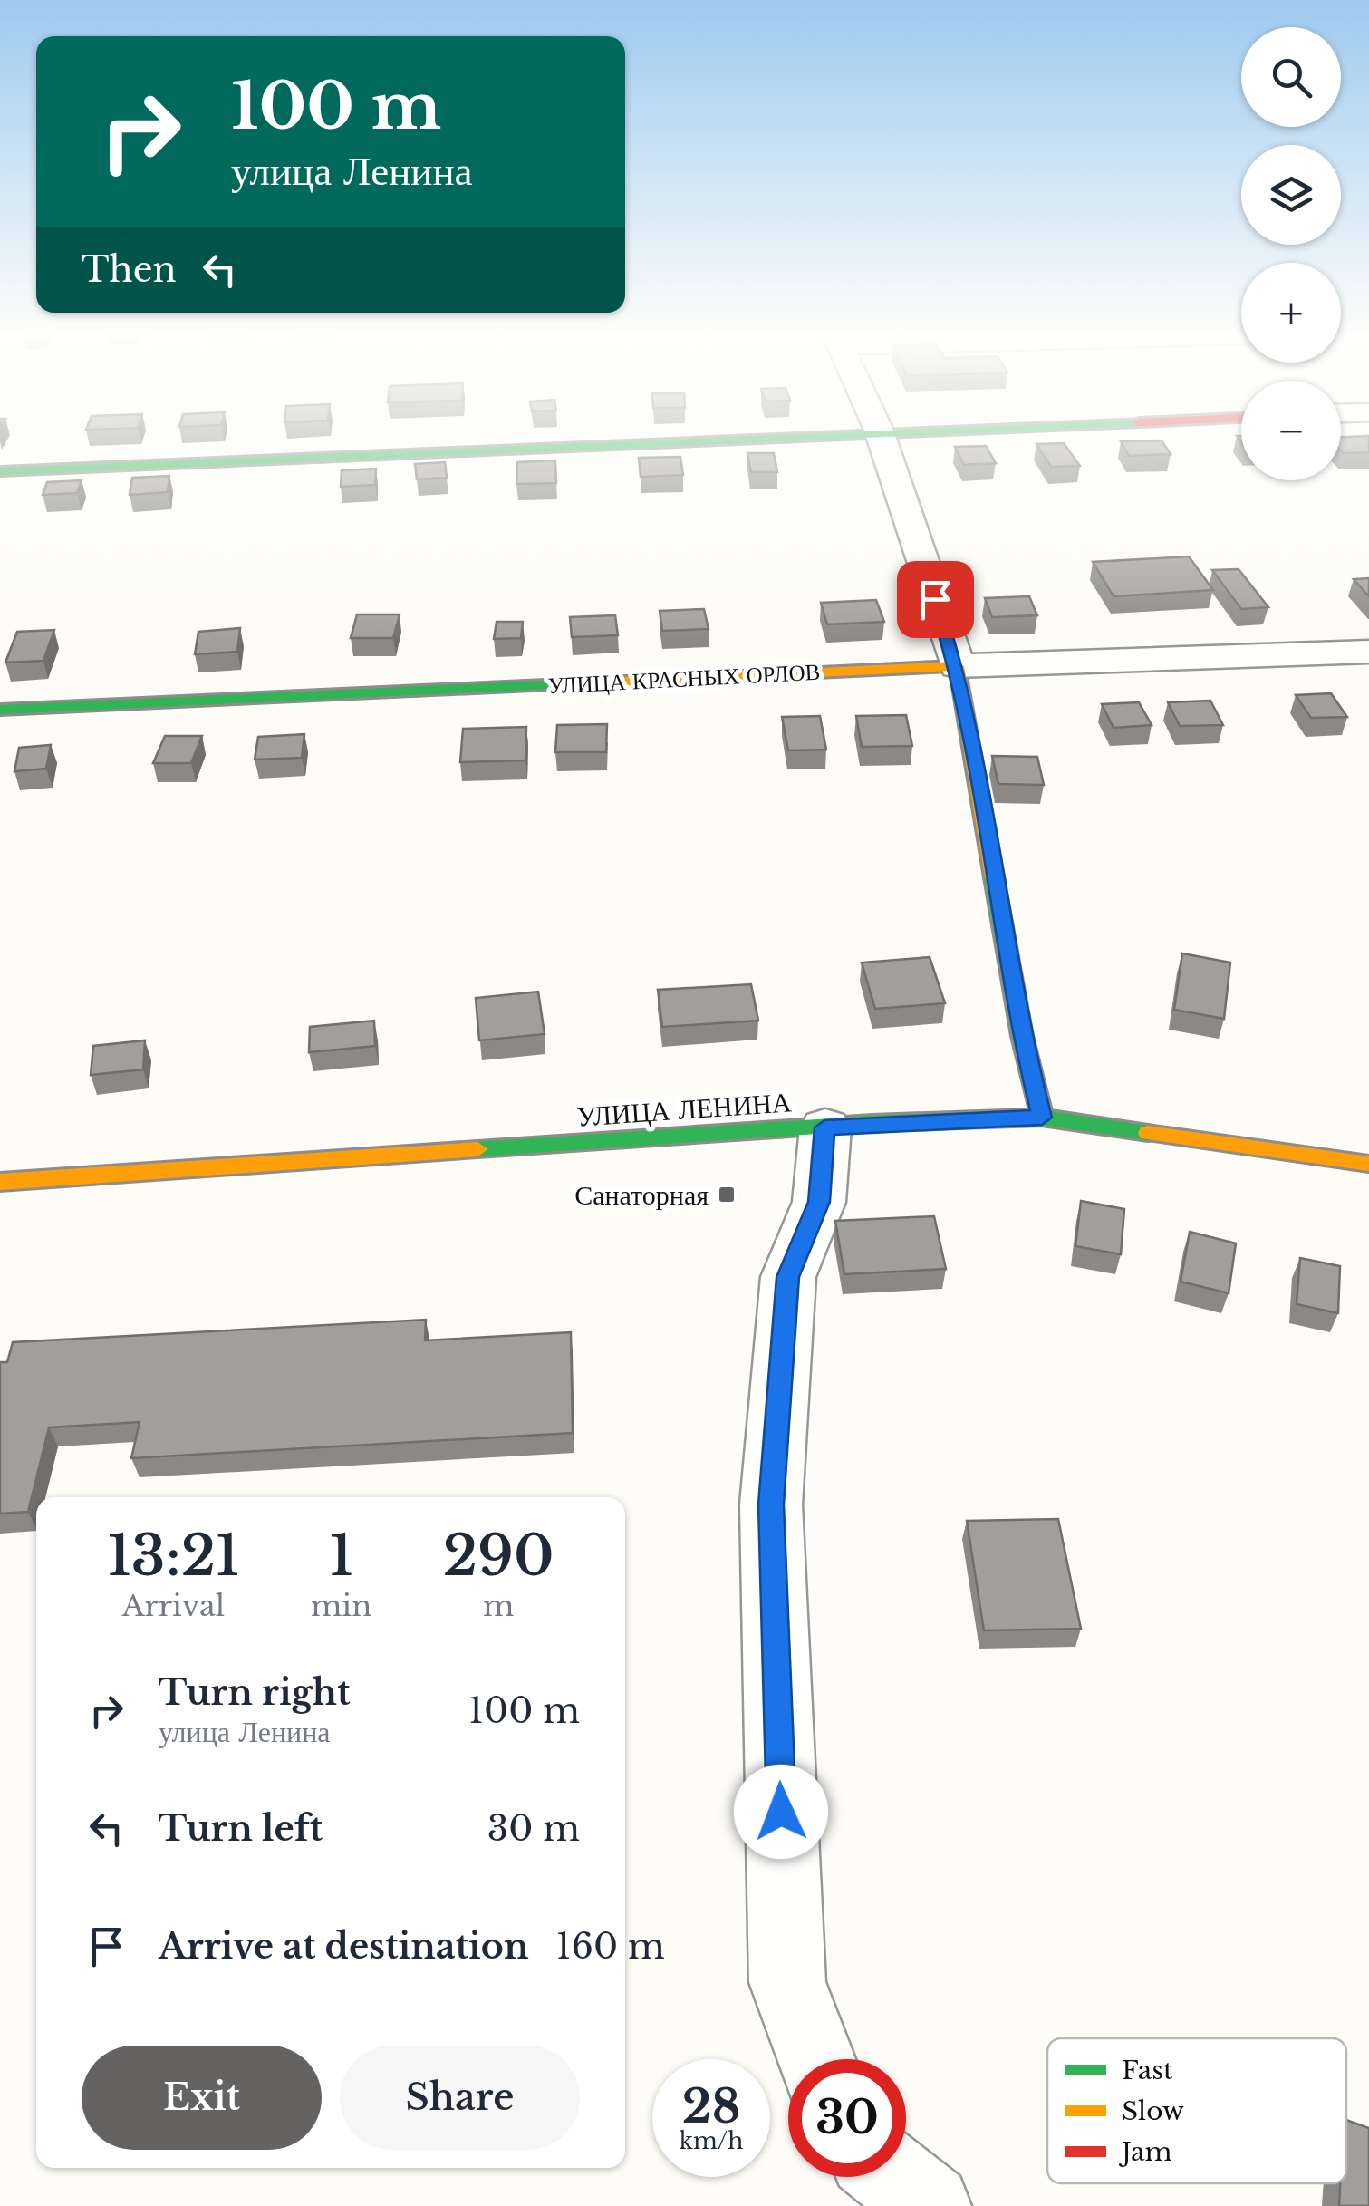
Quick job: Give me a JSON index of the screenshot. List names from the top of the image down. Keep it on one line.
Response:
{"streets":{"street":["УЛИЦА КРАСНЫХ ОРЛОВ","УЛИЦА ЛЕНИНА"]},"places":{"transit":["Санаторная"]},"legend":["Fast","Slow","Jam"],"page":{"map_buttons":["+","−"],"turn":["100 m","улица Ленина"],"then":"Then","eta":["13:21","Arrival","1","min","290","m"],"list":[{"name":"Turn right","note":"улица Ленина","value":"100 m"},{"name":"Turn left","value":"30 m"},{"name":"Arrive at destination","value":"160 m"}],"buttons":["Exit","Share"],"speed":"28 km/h","limit":"30"}}
